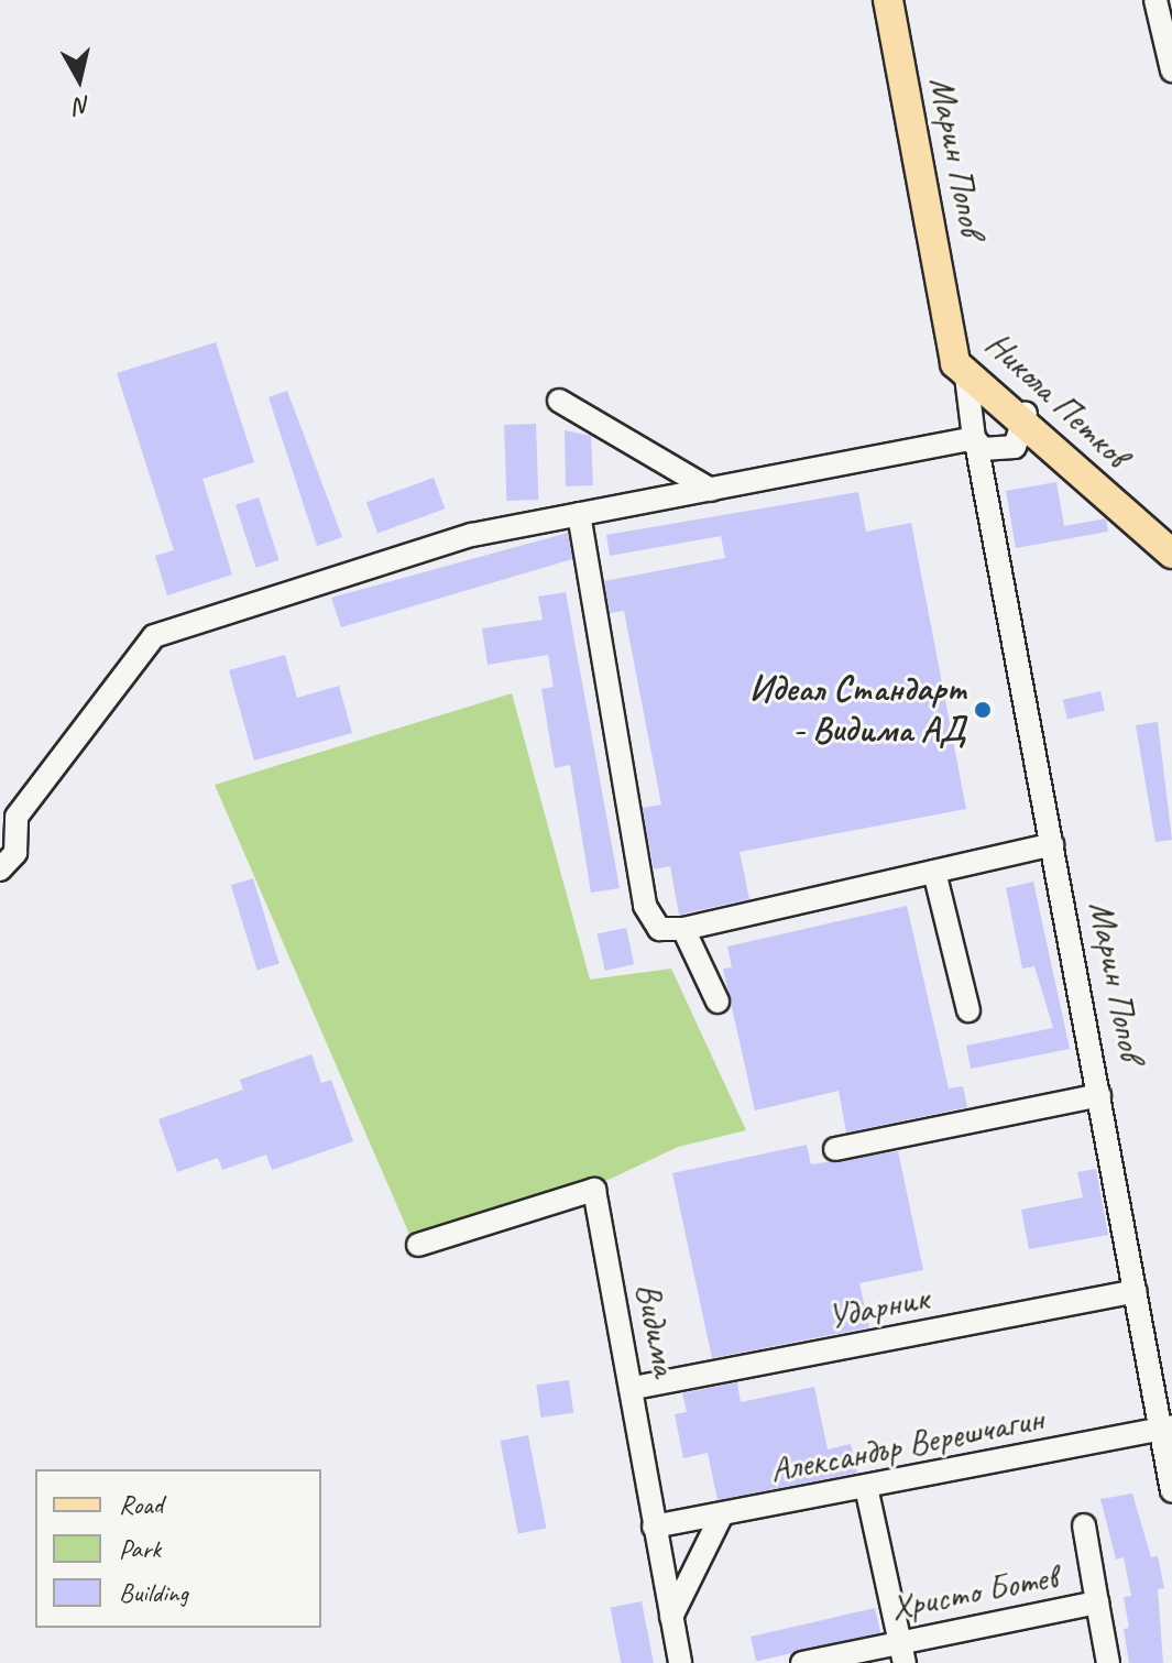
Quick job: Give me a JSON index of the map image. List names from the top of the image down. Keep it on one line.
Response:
{"streets":{"main road":["Марин Попов","Никола Петков"],"street":["Ударник","Видима","Александър Верешчагин","Христо Ботев"]},"crossings":[["Марин Попов","Никола Петков"],["Марин Попов","Ударник"],["Марин Попов","Александър Верешчагин"],["Ударник","Видима"],["Видима","Александър Верешчагин"]],"places":["Идеал Стандарт - Видима АД"],"legend":["Road","Park","Building"],"north":"bottom"}
